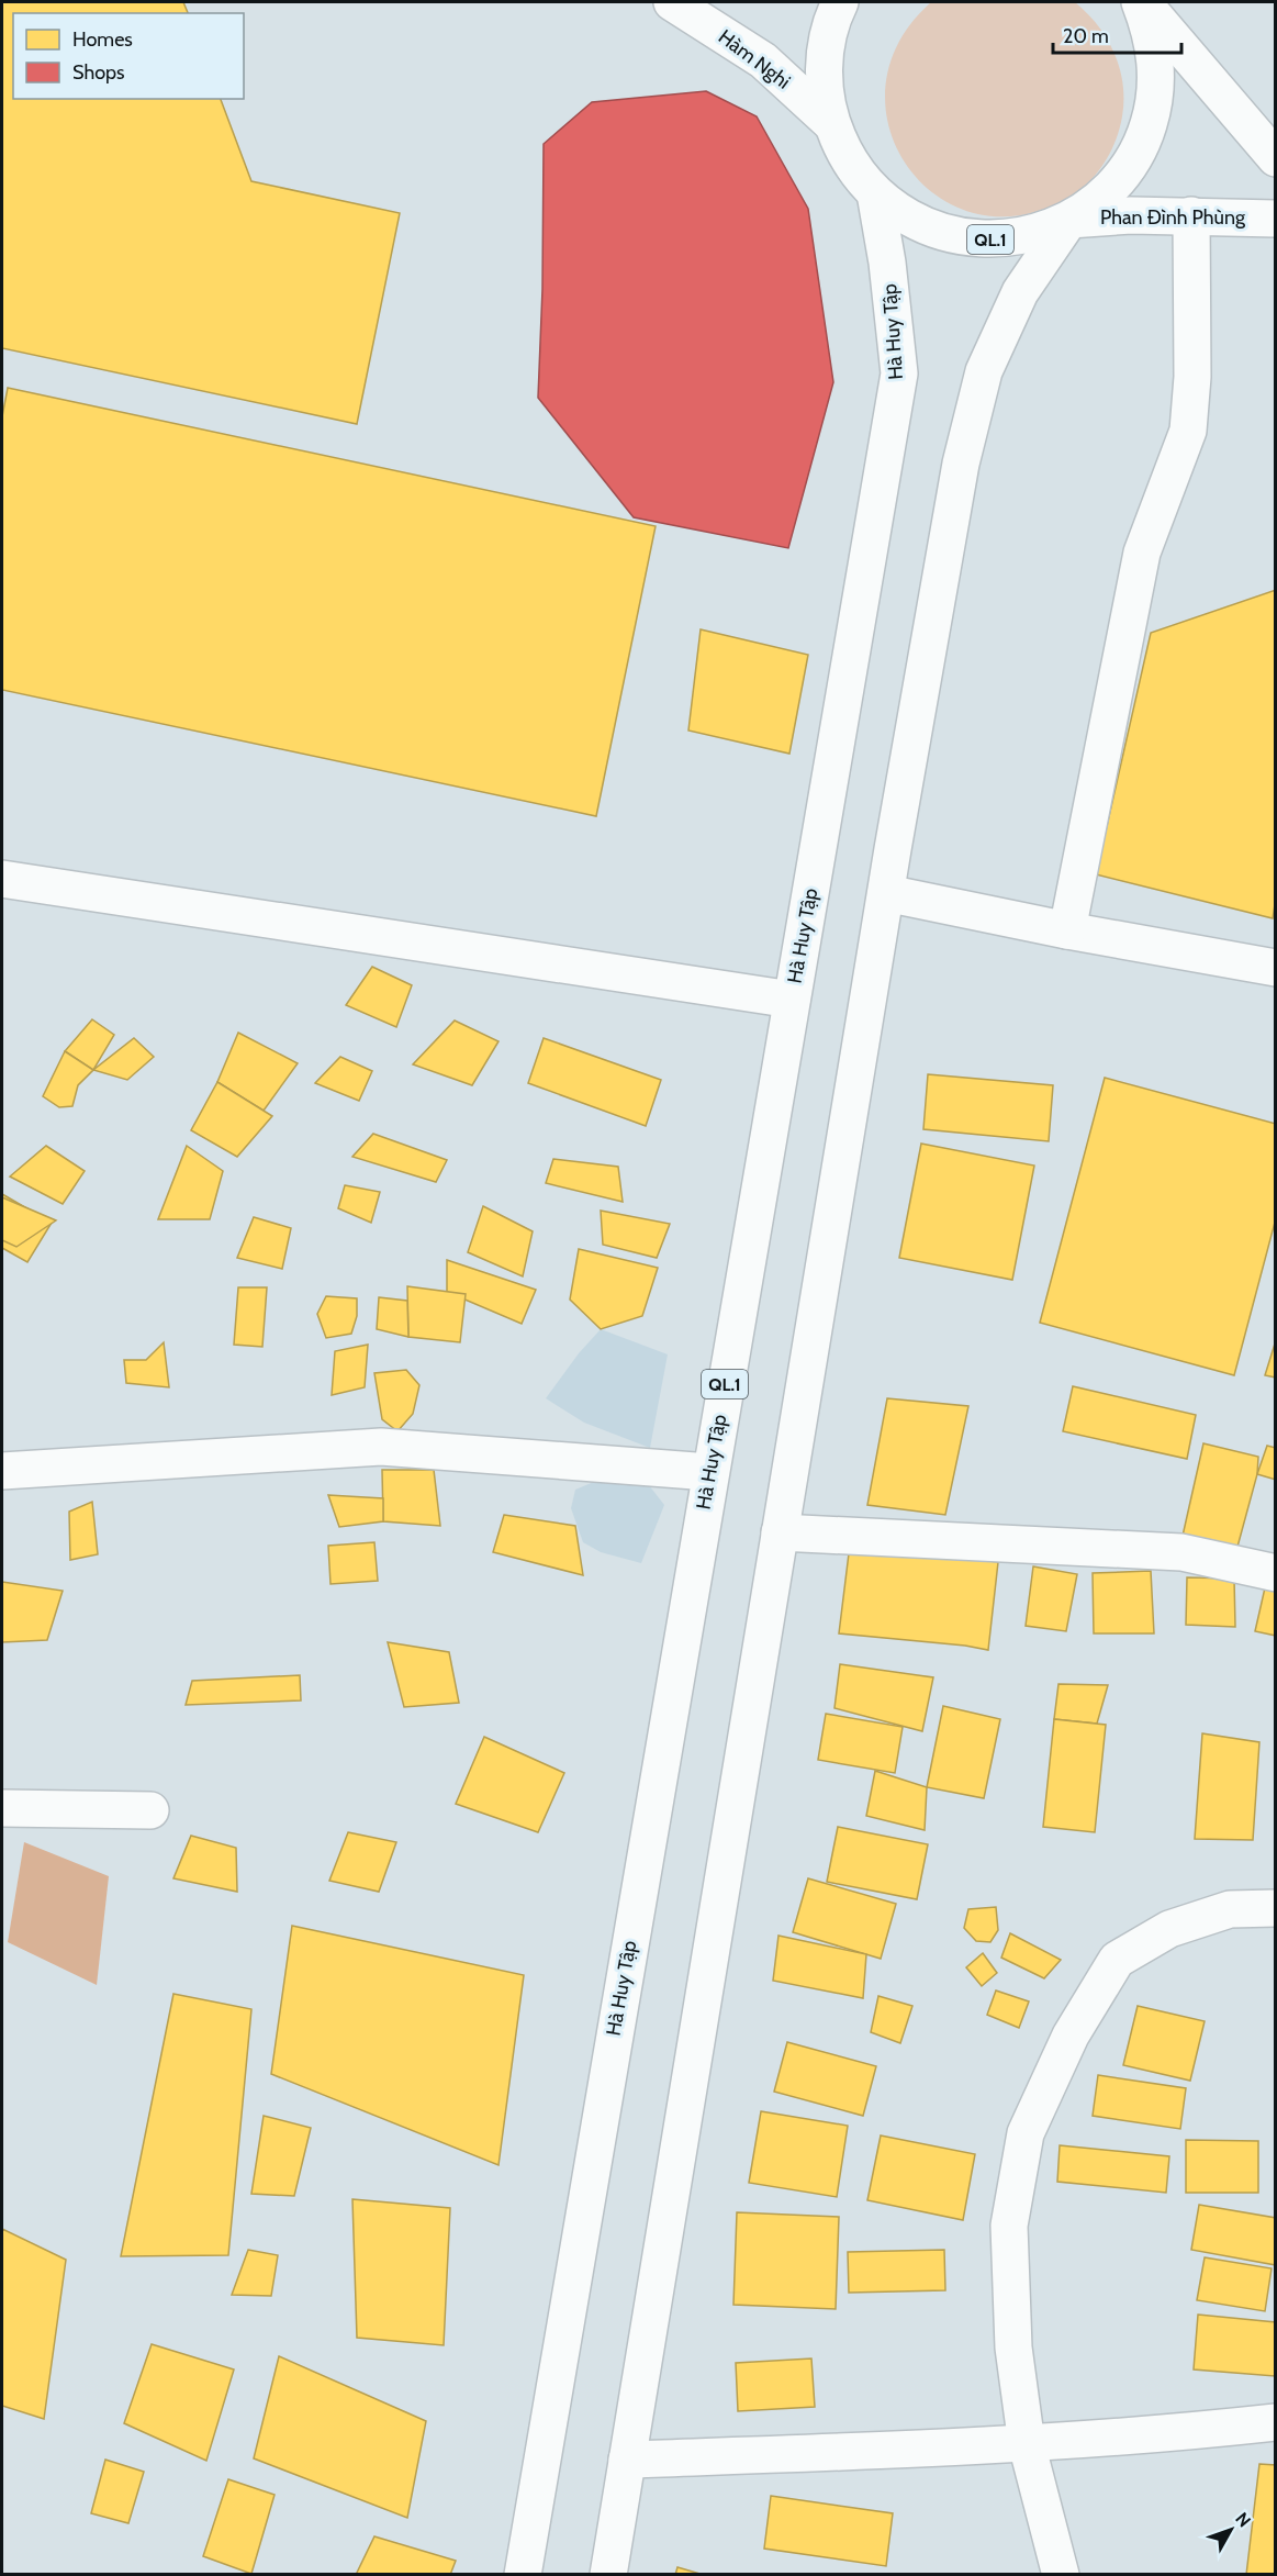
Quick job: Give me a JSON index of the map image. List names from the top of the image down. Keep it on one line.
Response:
{"streets":{"main road":["Hàm Nghi","Phan Đình Phùng","QL.1","Hà Huy Tập"]},"crossings":[["Hàm Nghi","QL.1"],["Phan Đình Phùng","QL.1"],["QL.1","Hà Huy Tập"]],"legend":["Homes","Shops"],"scale_bar":"20 m","north":"top right"}
